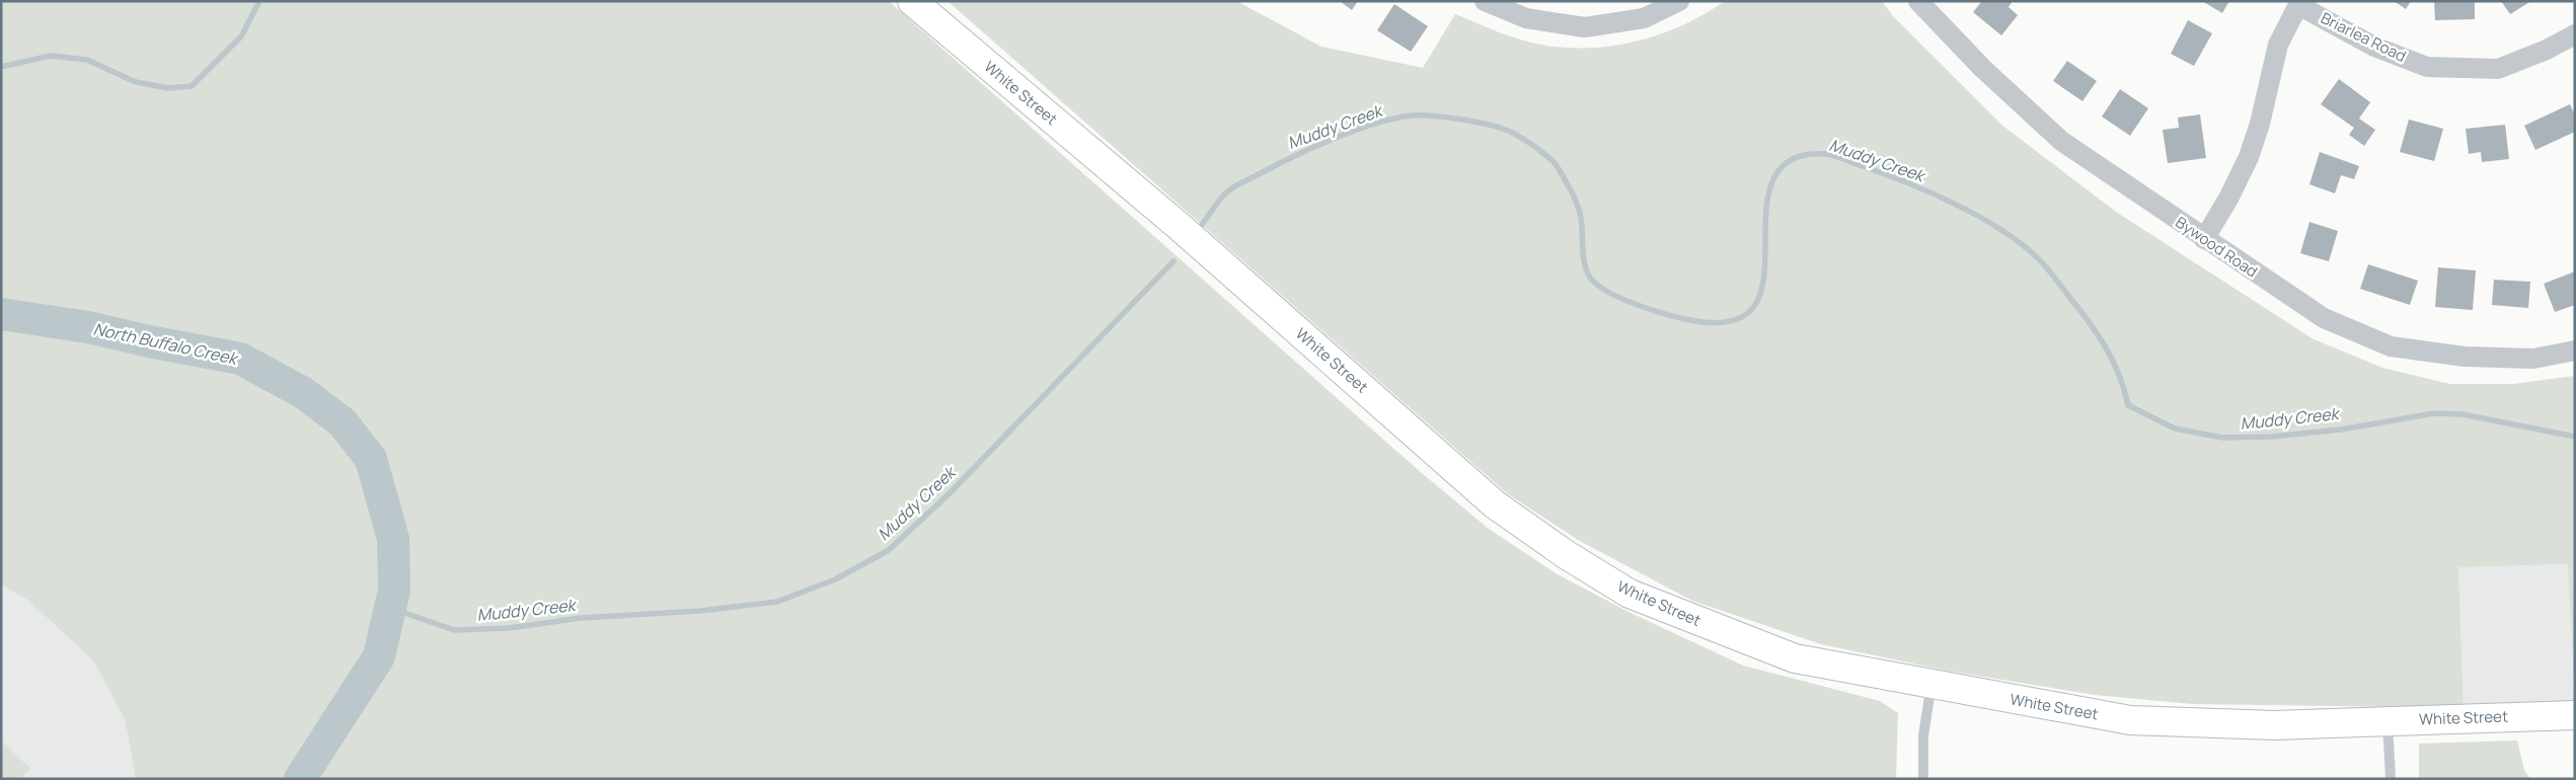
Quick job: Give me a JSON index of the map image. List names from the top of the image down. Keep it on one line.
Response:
{"streets":{"street":["Briarlea Road","White Street","Bywood Road"]},"water":["Muddy Creek","North Buffalo Creek"]}
